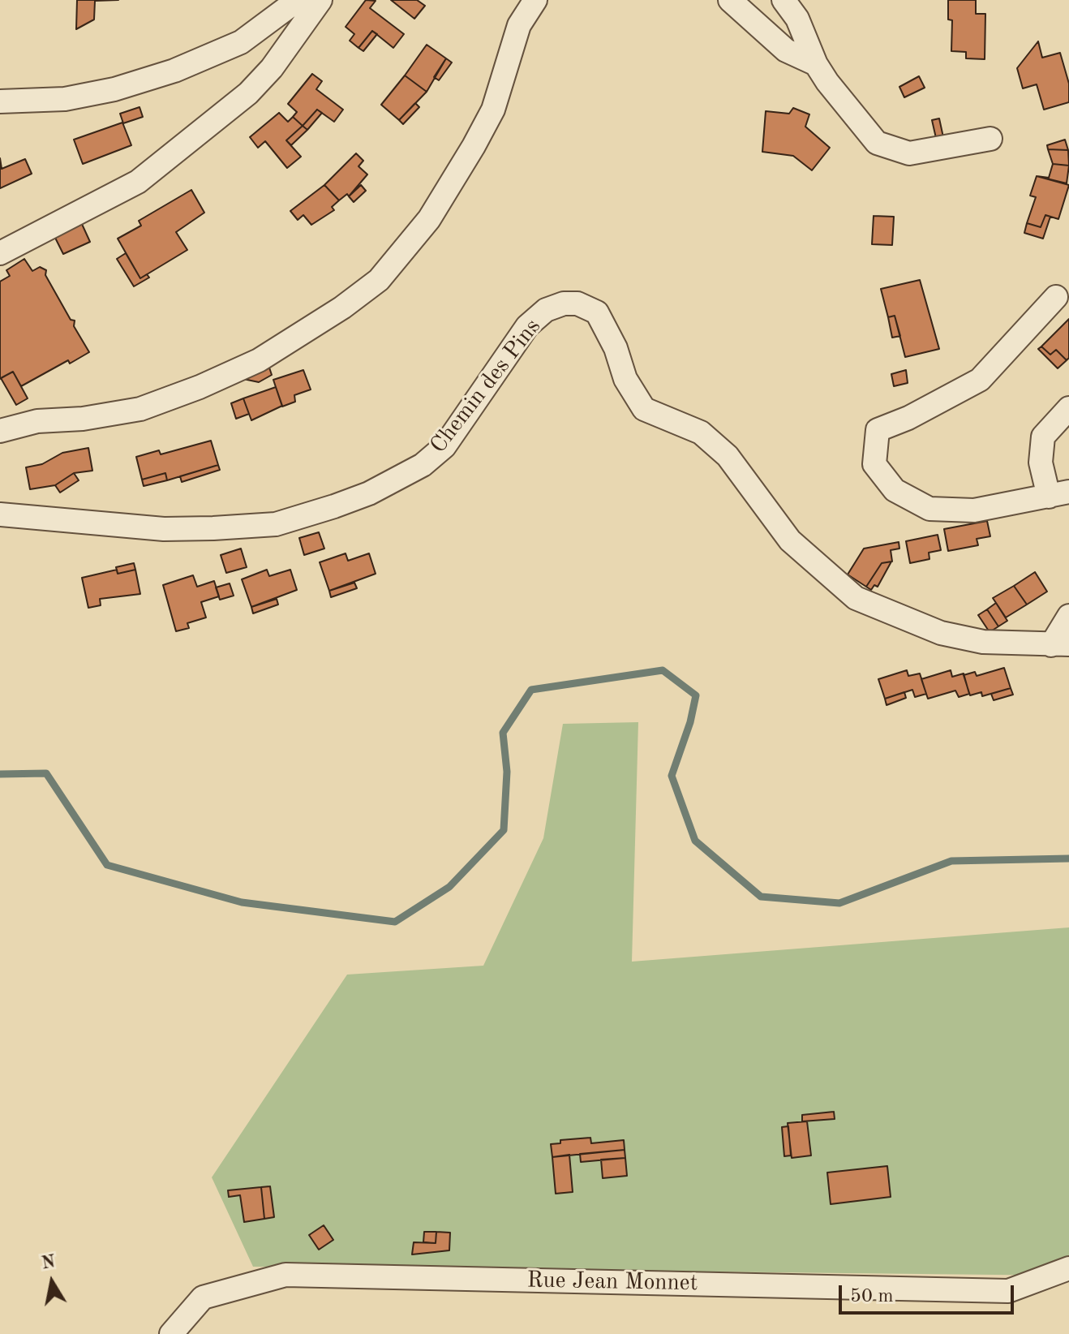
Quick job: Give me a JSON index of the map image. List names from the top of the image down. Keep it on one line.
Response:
{"streets":{"street":["Chemin des Pins","Rue Jean Monnet"]},"scale_bar":"50 m","north":"top"}
